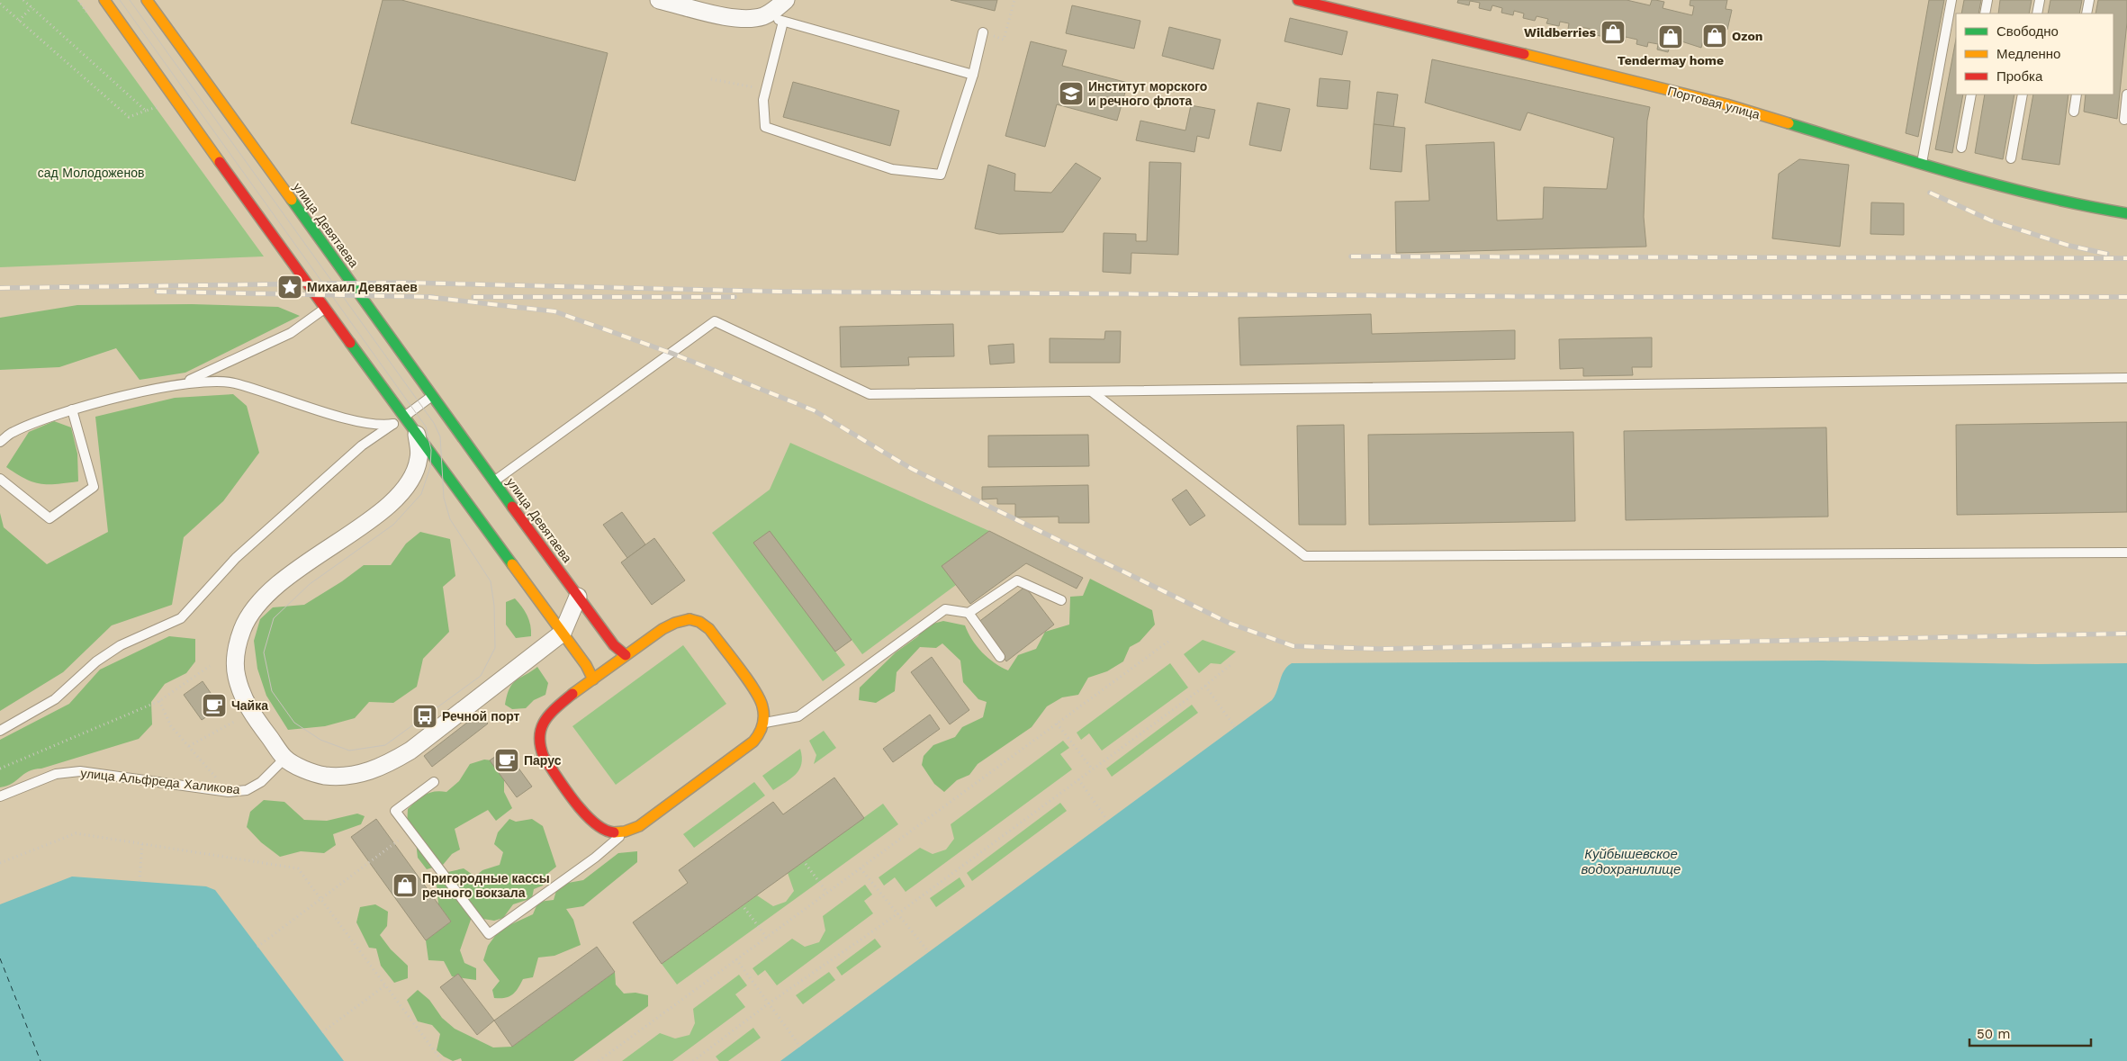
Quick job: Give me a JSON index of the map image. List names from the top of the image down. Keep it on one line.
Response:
{"streets":{"street":["Портовая улица","улица Девятаева"],"lane":["улица Альфреда Халикова"]},"water":["Куйбышевское водохранилище"],"parks":["сад Молодоженов"],"places":{"shop":["Wildberries","Ozon","Tendermay home","Пригородные кассы речного вокзала"],"school or university":["Институт морского и речного флота"],"place":["Михаил Девятаев"],"cafe":["Чайка","Парус"],"bus stop":["Речной порт"]},"legend":["Свободно","Медленно","Пробка"],"scale_bar":"50 m"}
